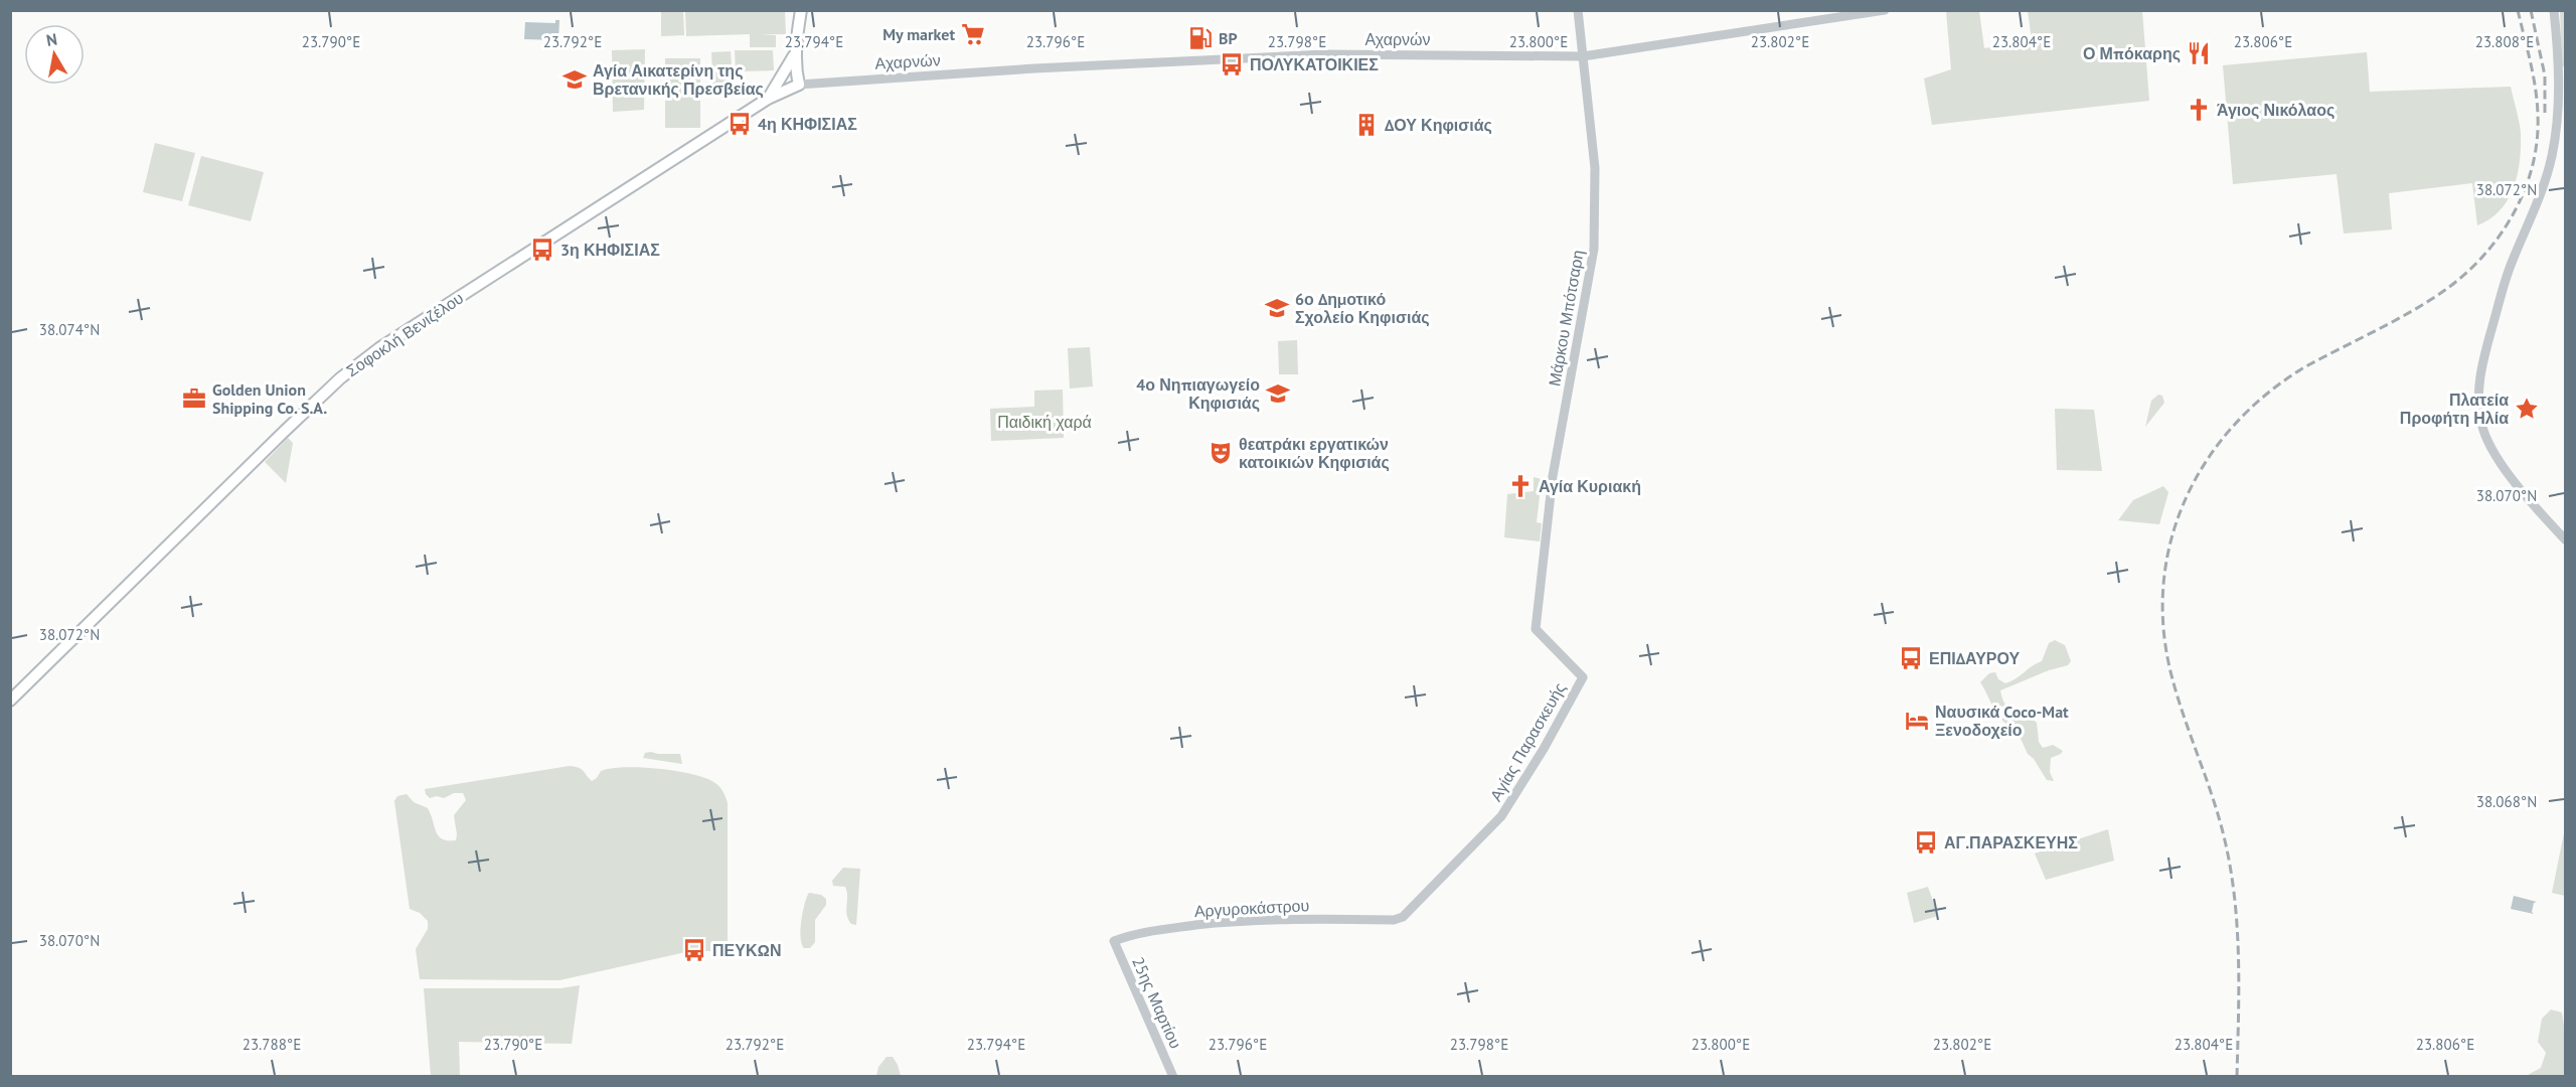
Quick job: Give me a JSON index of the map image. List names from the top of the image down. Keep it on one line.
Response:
{"streets":{"main road":["Σοφοκλή Βενιζέλου"],"street":["Αχαρνών","Μάρκου Μπότσαρη","Αγίας Παρασκευής","Αργυροκάστρου","25ης Μαρτίου"]},"crossings":[["Αχαρνών","Μάρκου Μπότσαρη"],["Αχαρνών","Σοφοκλή Βενιζέλου"],["Μάρκου Μπότσαρη","Αγίας Παρασκευής"],["Αγίας Παρασκευής","Αργυροκάστρου"],["Αργυροκάστρου","25ης Μαρτίου"]],"parks":["Παιδική χαρά"],"places":{"supermarket":["My market"],"fuel station":["BP"],"restaurant":["Ο Μπόκαρης"],"bus stop":["ΠΟΛΥΚΑΤΟΙΚΙΕΣ","4η ΚΗΦΙΣΙΑΣ","3η ΚΗΦΙΣΙΑΣ","ΕΠΙΔΑΥΡΟΥ","ΑΓ.ΠΑΡΑΣΚΕΥΗΣ","ΠΕΥΚΩΝ"],"school or university":["Αγία Αικατερίνη της Βρετανικής Πρεσβείας","6ο Δημοτικό Σχολείο Κηφισιάς","4ο Νηπιαγωγείο Κηφισιάς"],"church":["Άγιος Νικόλαος","Αγία Κυριακή"],"building":["ΔΟΥ Κηφισιάς"],"office":["Golden Union Shipping Co. S.A."],"place":["Πλατεία Προφήτη Ηλία"],"theatre":["θεατράκι εργατικών κατοικιών Κηφισιάς"],"hotel":["Ναυσικά Coco-Mat Ξενοδοχείο"]},"north":"top","coordinates":["23.790°E","23.792°E","23.794°E","23.796°E","23.798°E","23.800°E","23.802°E","23.804°E","23.806°E","23.808°E","38.072°N","38.074°N","38.070°N","38.068°N","23.788°E"]}
